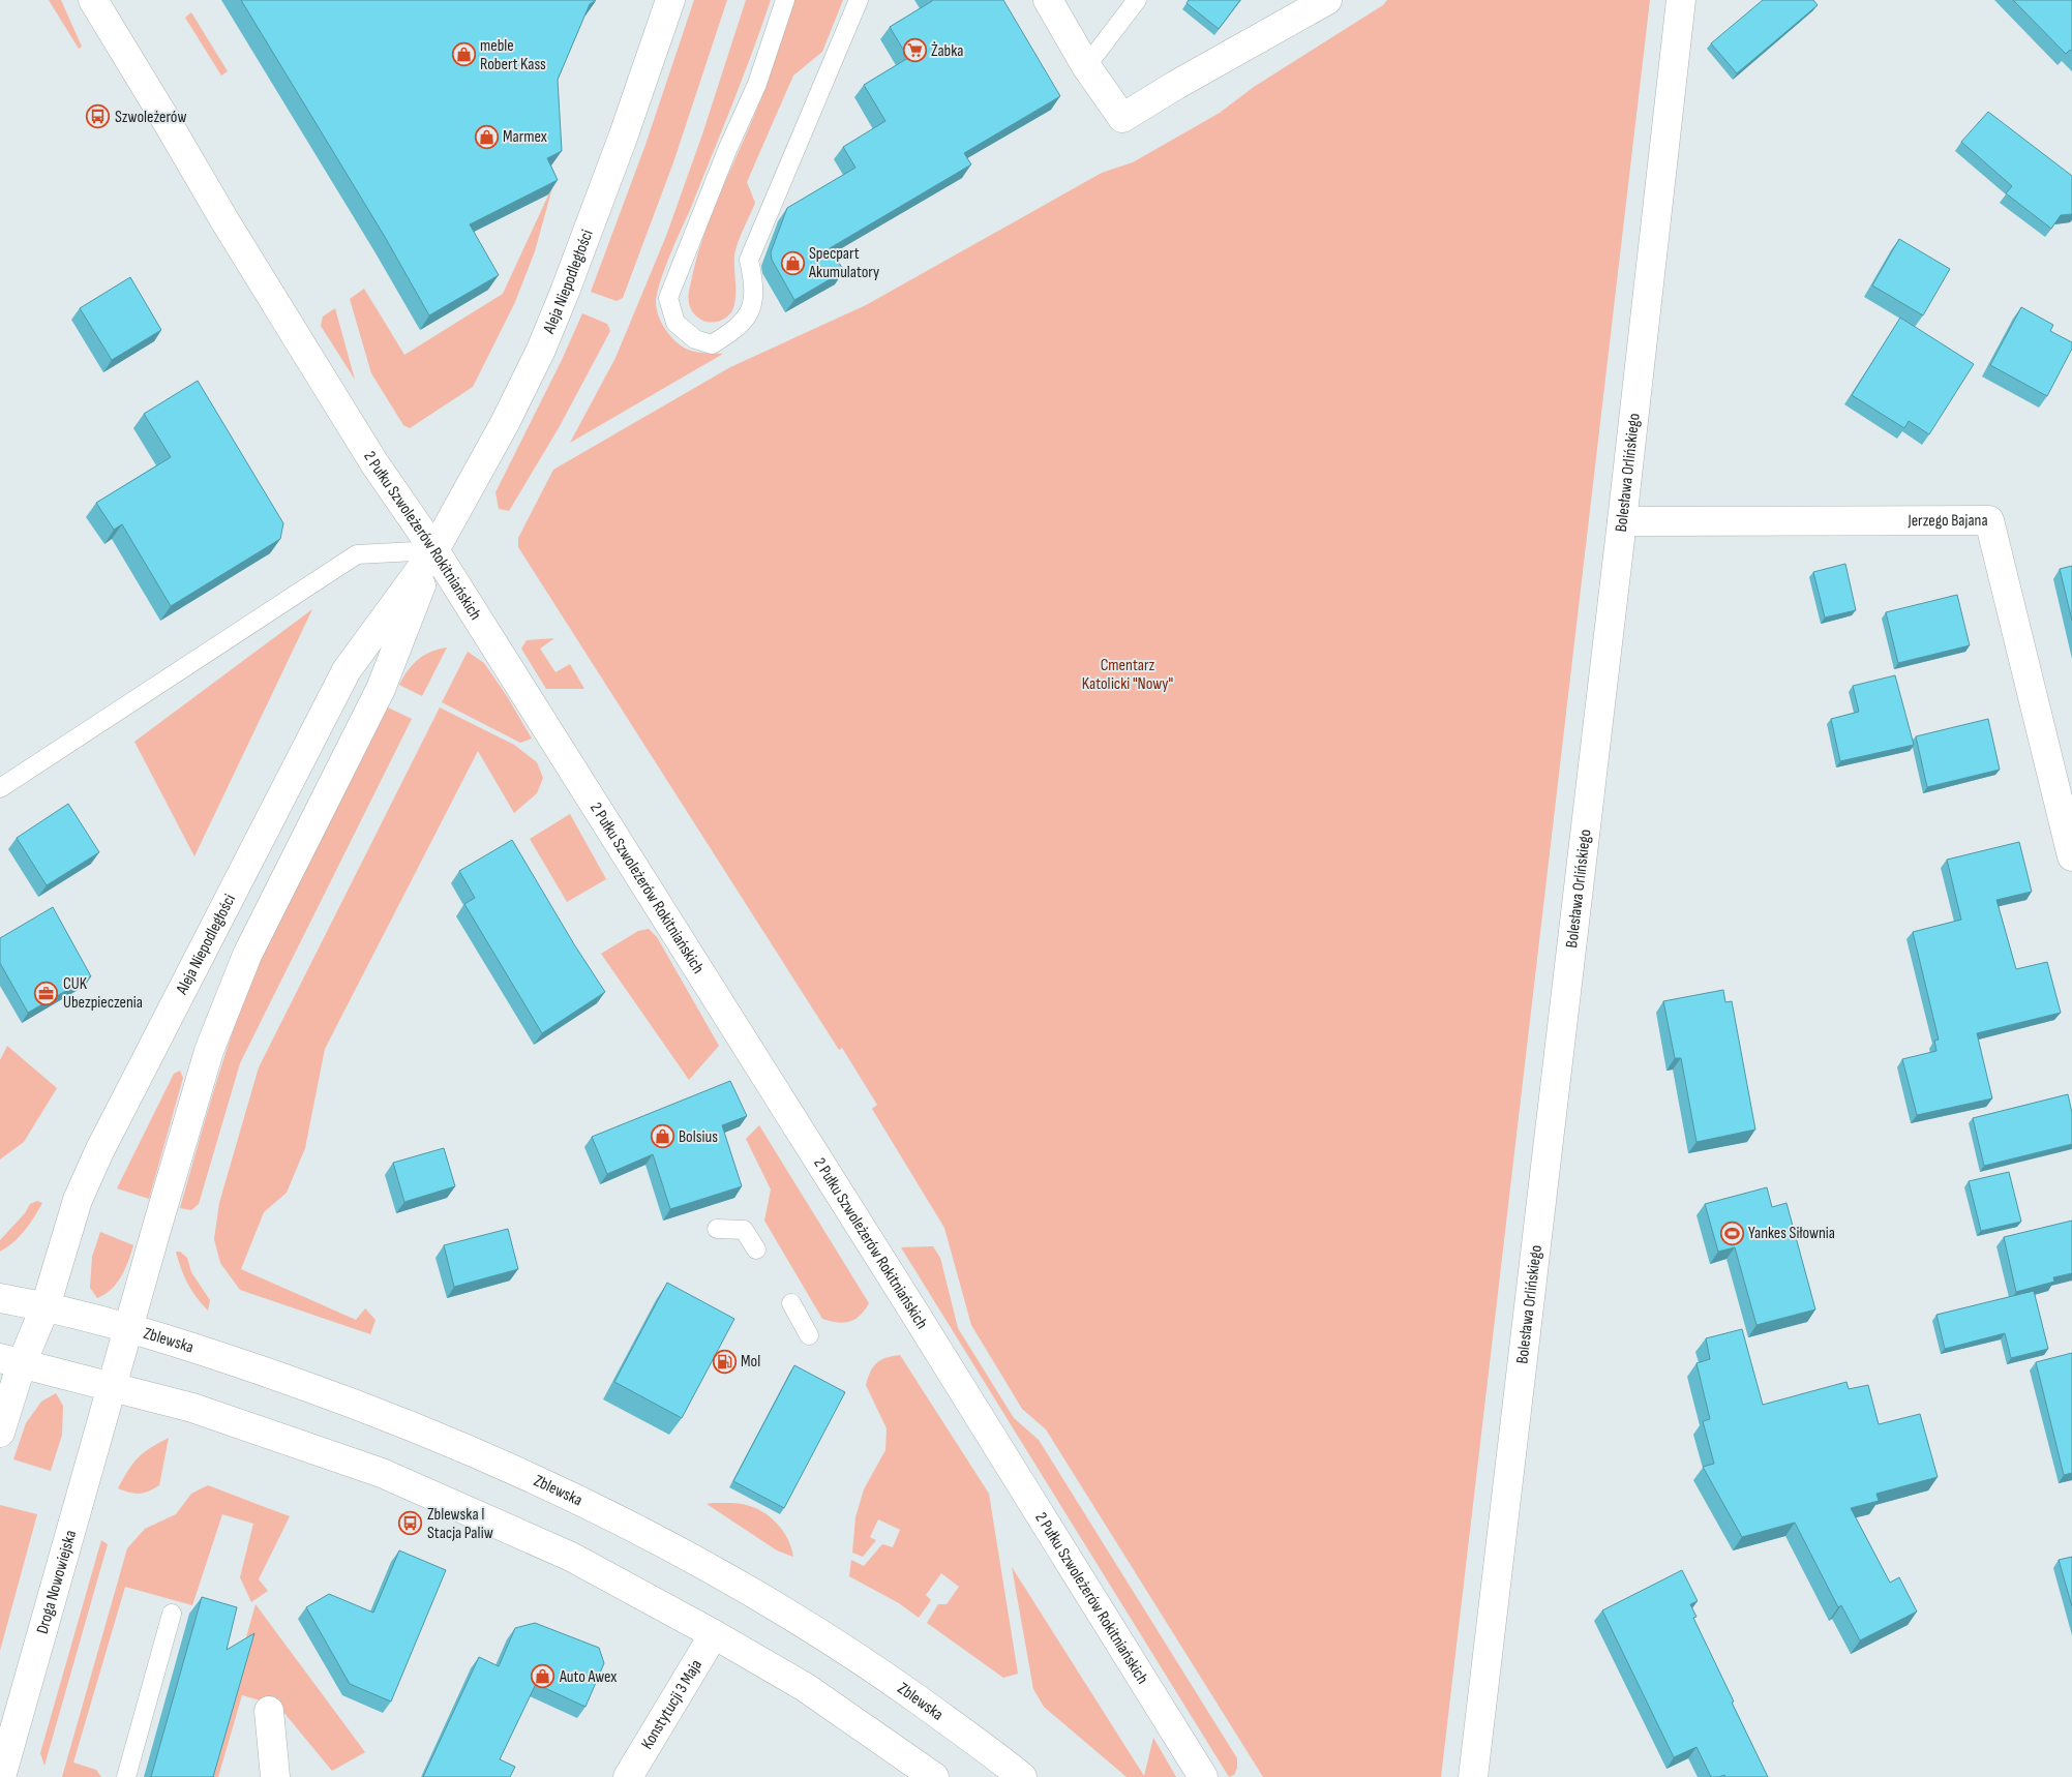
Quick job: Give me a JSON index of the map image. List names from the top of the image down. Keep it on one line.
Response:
{"streets":{"street":["Aleja Niepodległości","Bolesława Orlińskiego","Jerzego Bajana","2 Pułku Szwoleżerów Rokitniańskich","Zblewska","Droga Nowowiejska","Konstytucji 3 Maja"]},"crossings":[["Aleja Niepodległości","2 Pułku Szwoleżerów Rokitniańskich"],["Aleja Niepodległości","Zblewska"],["Aleja Niepodległości","Droga Nowowiejska"],["Bolesława Orlińskiego","Jerzego Bajana"]],"parks":["Cmentarz Katolicki \"Nowy\""],"places":{"supermarket":["Żabka"],"shop":["meble Robert Kass","Marmex","Specpart Akumulatory","Bolsius","Auto Awex"],"bus stop":["Szwoleżerów","Zblewska I Stacja Paliw"],"office":["CUK Ubezpieczenia"],"sports":["Yankes Siłownia"],"fuel station":["Mol"]}}
